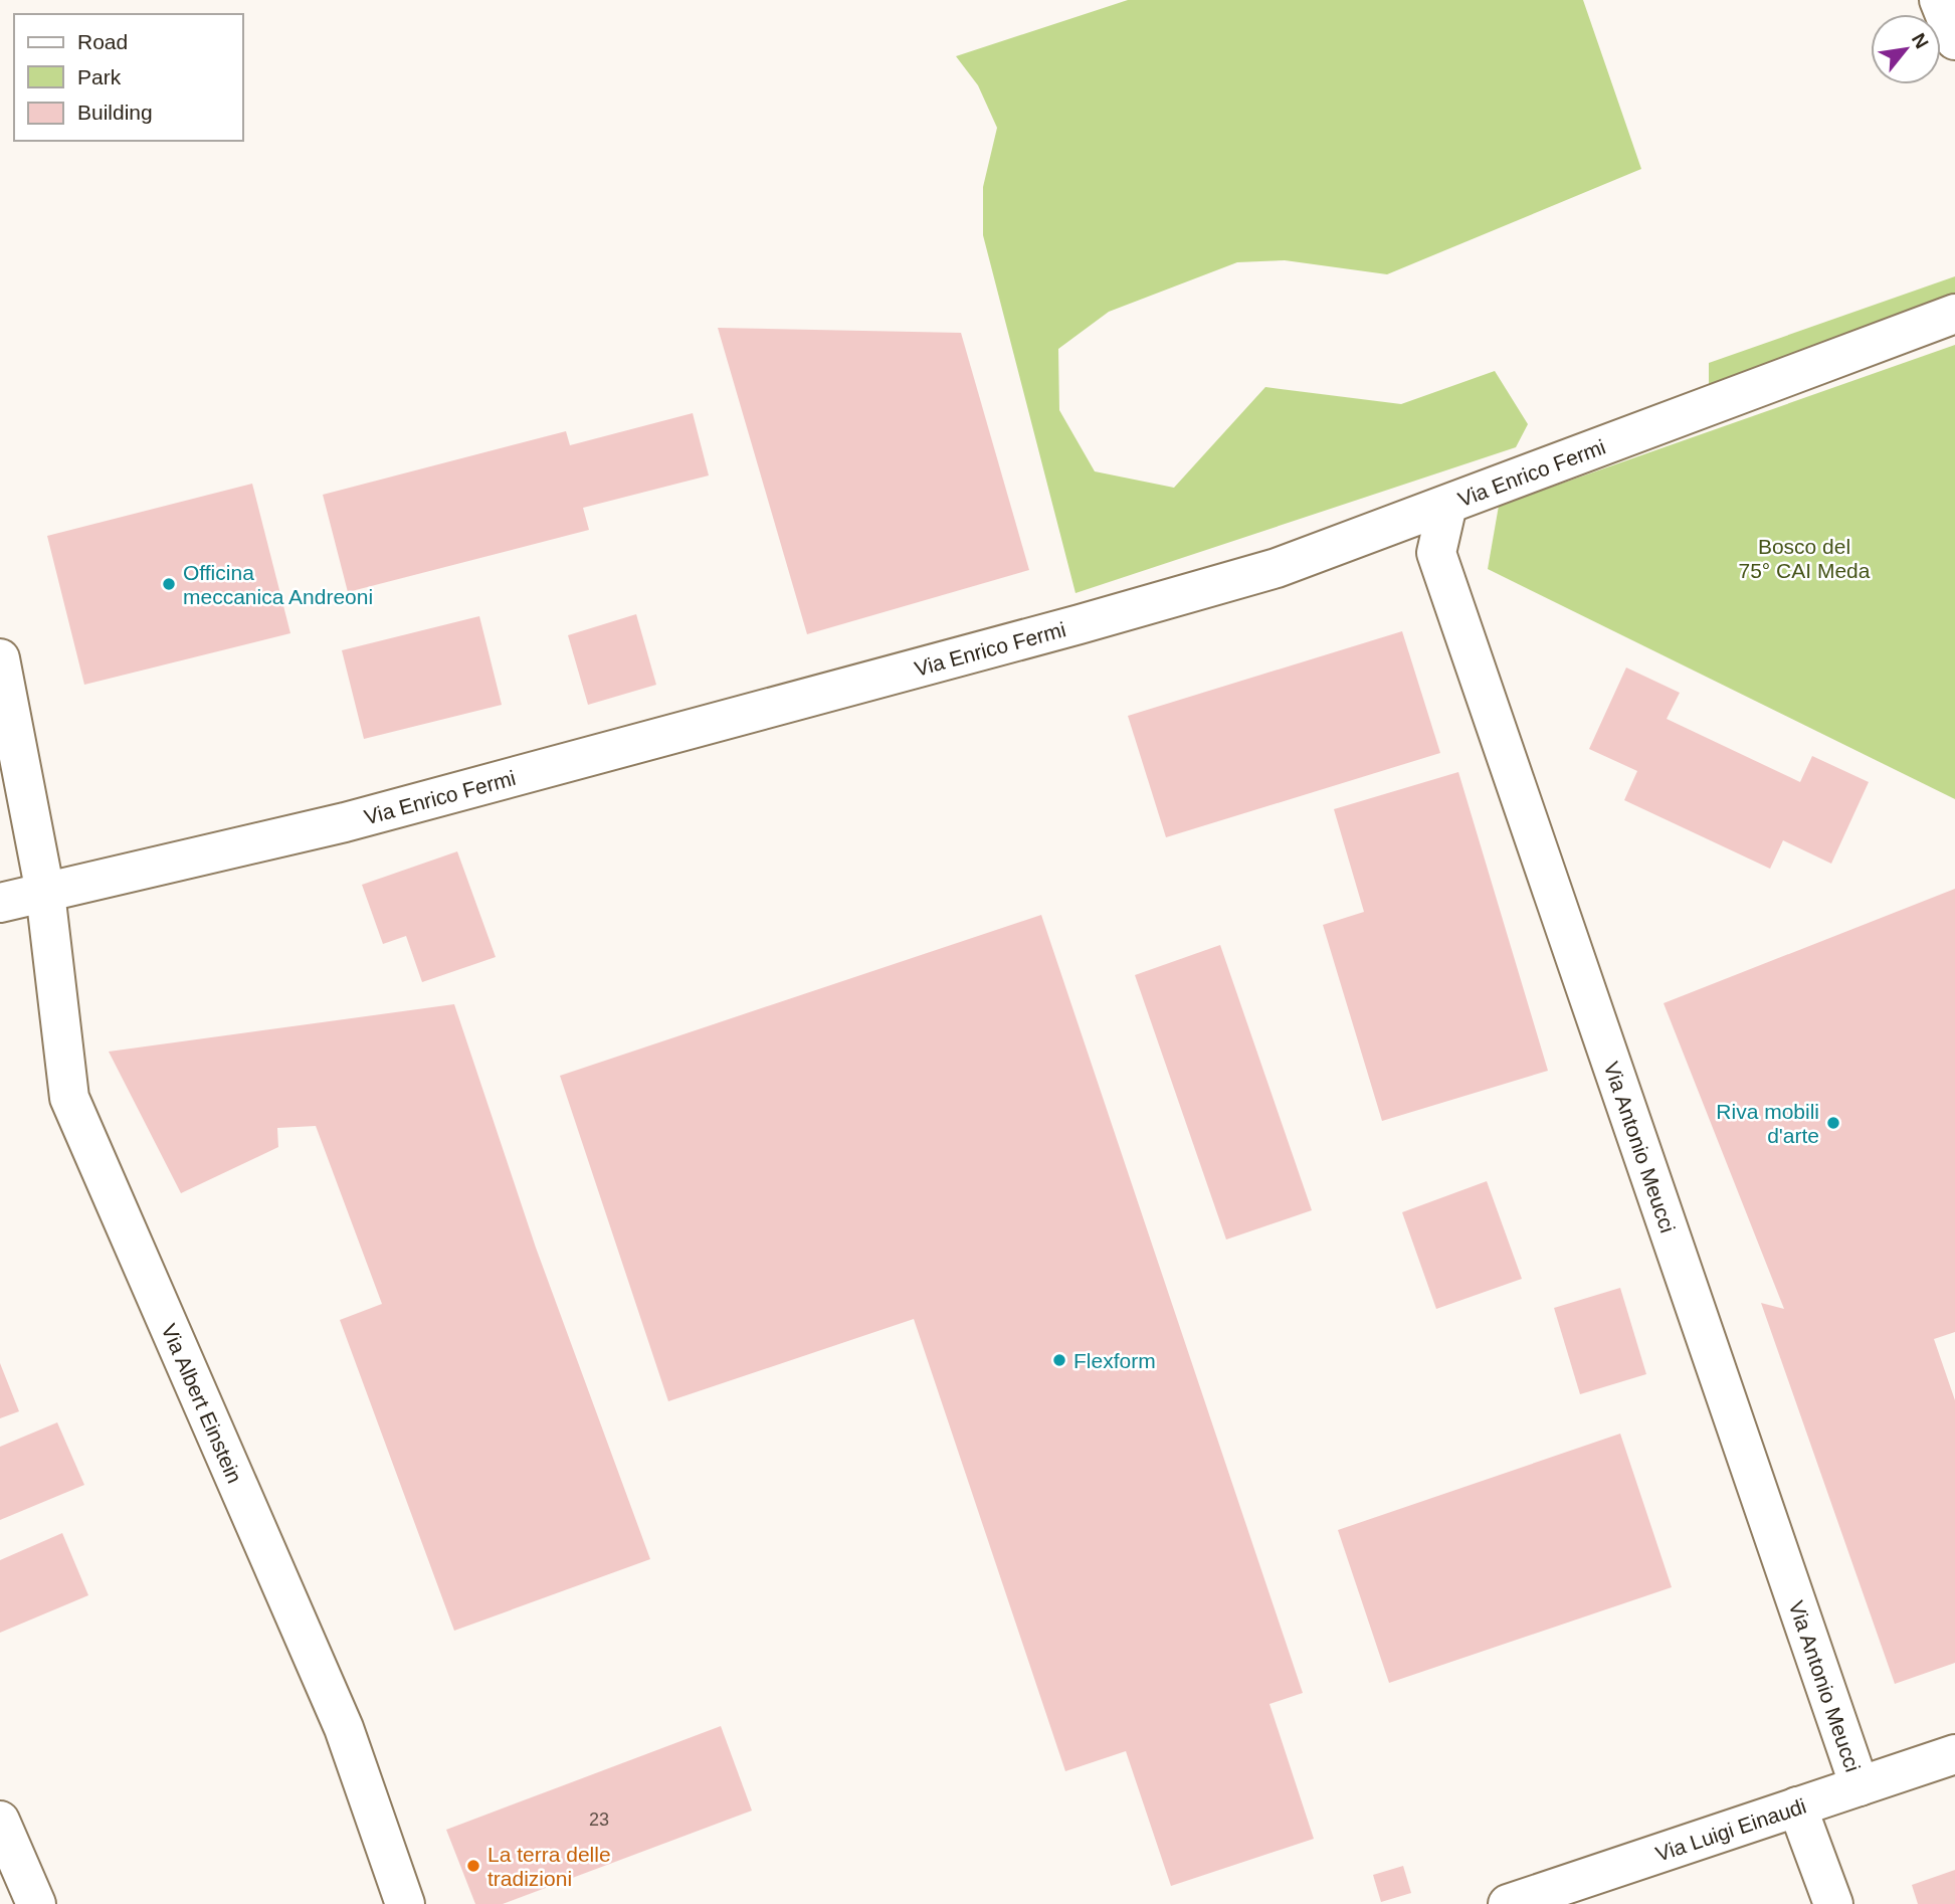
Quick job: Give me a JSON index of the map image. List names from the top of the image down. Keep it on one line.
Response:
{"streets":{"street":["Via Enrico Fermi","Via Antonio Meucci","Via Albert Einstein","Via Luigi Einaudi"]},"crossings":[["Via Enrico Fermi","Via Antonio Meucci"],["Via Enrico Fermi","Via Albert Einstein"],["Via Antonio Meucci","Via Luigi Einaudi"]],"parks":["Bosco del 75° CAI Meda"],"places":["Officina meccanica Andreoni","Riva mobili d'arte","Flexform","La terra delle tradizioni"],"house_numbers":["23"],"legend":["Road","Park","Building"],"north":"top right"}
